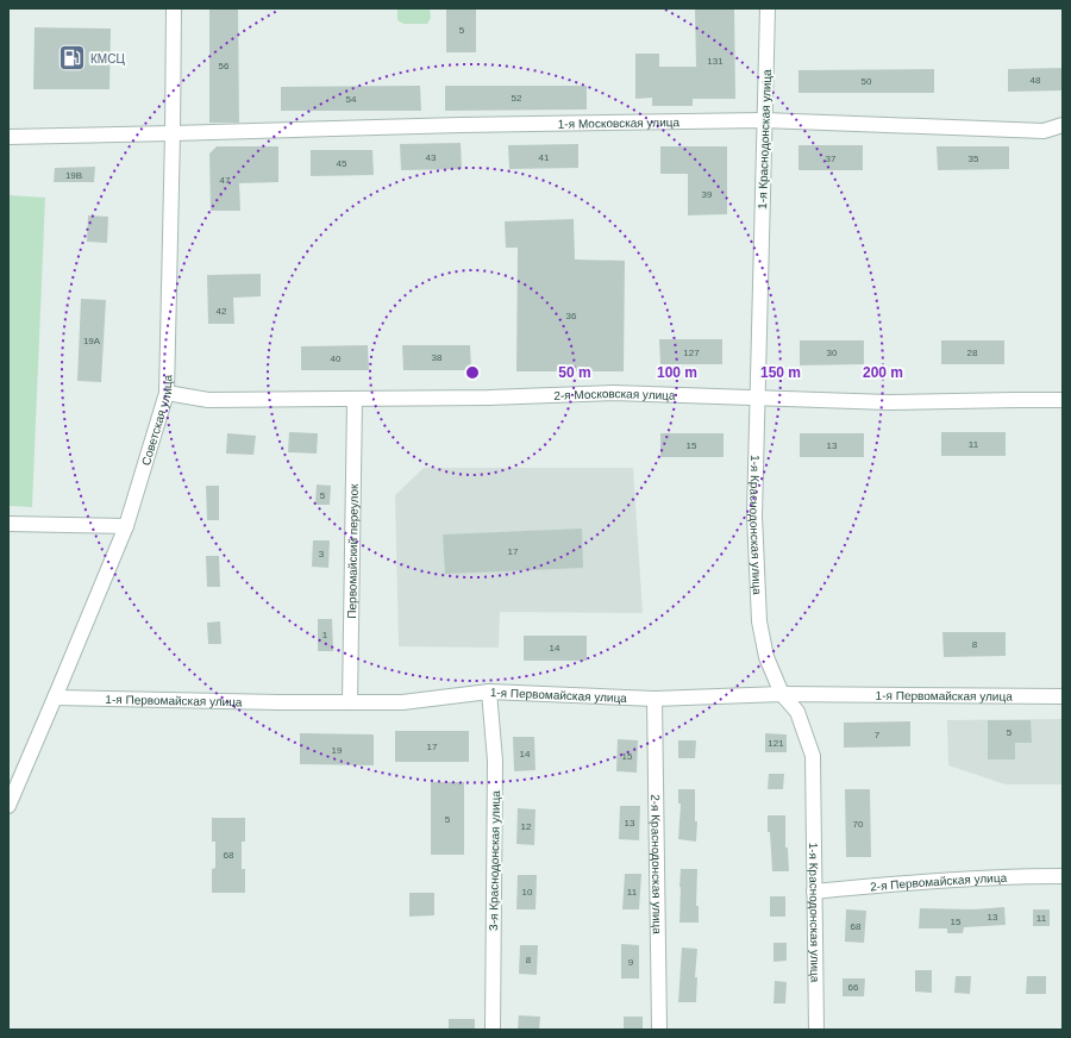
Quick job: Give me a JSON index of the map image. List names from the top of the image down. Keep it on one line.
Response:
{"streets":{"street":["1-я Московская улица","1-я Краснодонская улица","2-я Московская улица","Советская улица","Первомайский переулок","1-я Первомайская улица","3-я Краснодонская улица","2-я Краснодонская улица","2-я Первомайская улица"]},"crossings":[["1-я Московская улица","1-я Краснодонская улица"],["1-я Московская улица","Советская улица"],["1-я Краснодонская улица","2-я Московская улица"],["1-я Краснодонская улица","1-я Первомайская улица"],["1-я Краснодонская улица","2-я Первомайская улица"],["2-я Московская улица","Советская улица"],["2-я Московская улица","Первомайский переулок"],["Советская улица","1-я Первомайская улица"],["Первомайский переулок","1-я Первомайская улица"],["1-я Первомайская улица","3-я Краснодонская улица"],["1-я Первомайская улица","2-я Краснодонская улица"]],"places":{"fuel station":["КМСЦ"]},"house_numbers":["5","131","56","48","50","52","54","43","41","37","35","45","19В","47","39","42","36","19А","127","30","28","38","40","11","15","13","5","17","3","1","8","14","5","7","121","17","19","14","15","5","13","70","12","68","10","11","13","11","15","68","8","9","66"],"rings":["50 m","100 m","150 m","200 m"]}
